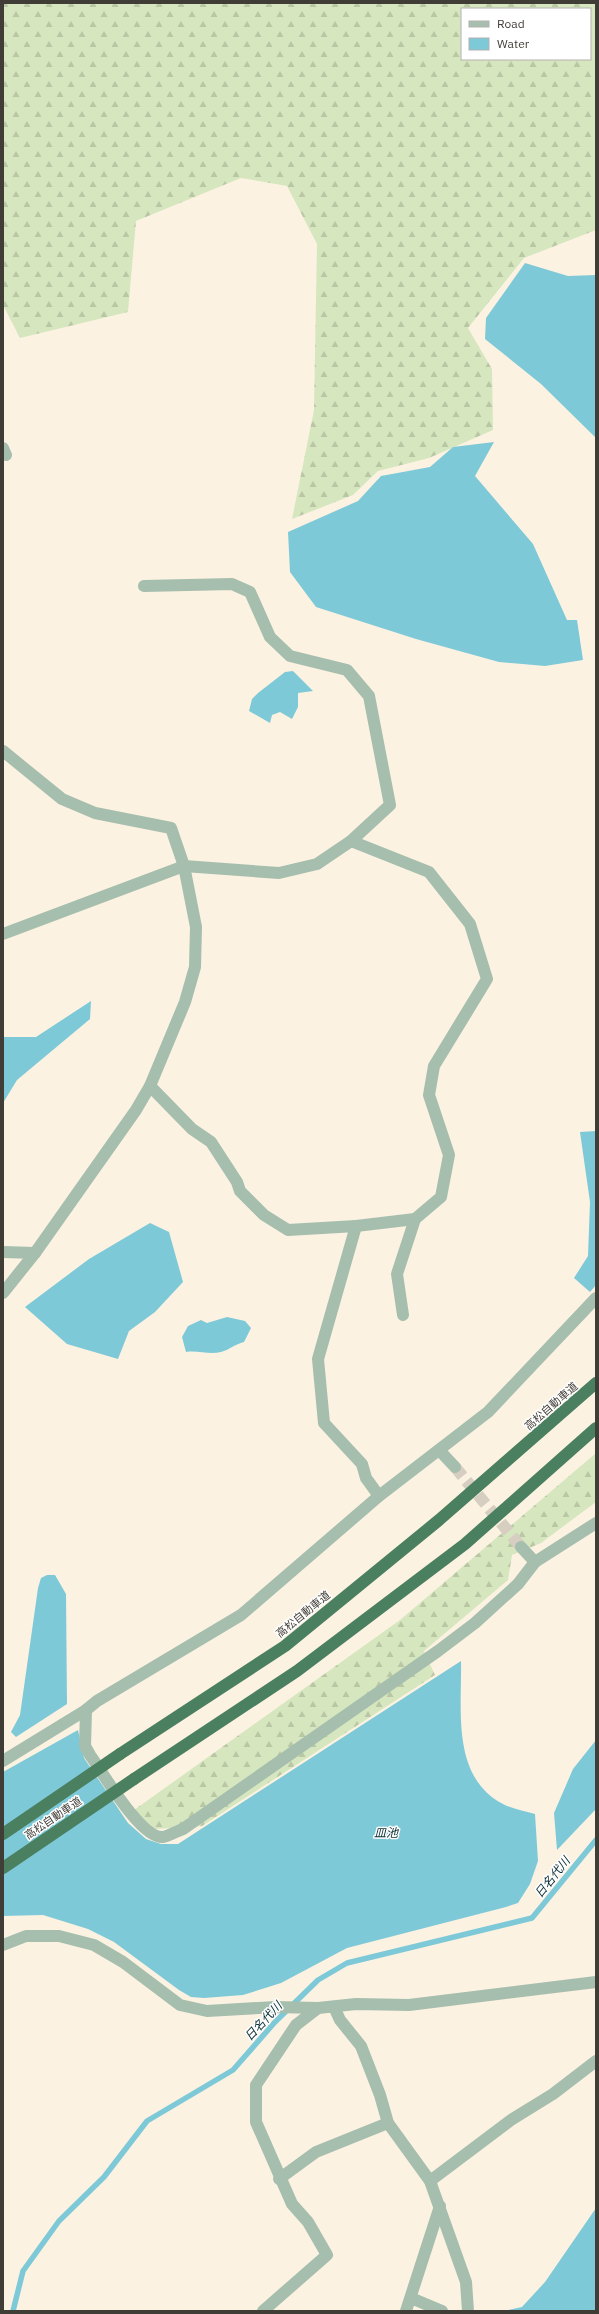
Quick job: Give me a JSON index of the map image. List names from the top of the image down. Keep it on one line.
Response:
{"streets":{"highway":["高松自動車道"]},"water":["皿池","日名代川"],"legend":["Road","Water"]}
